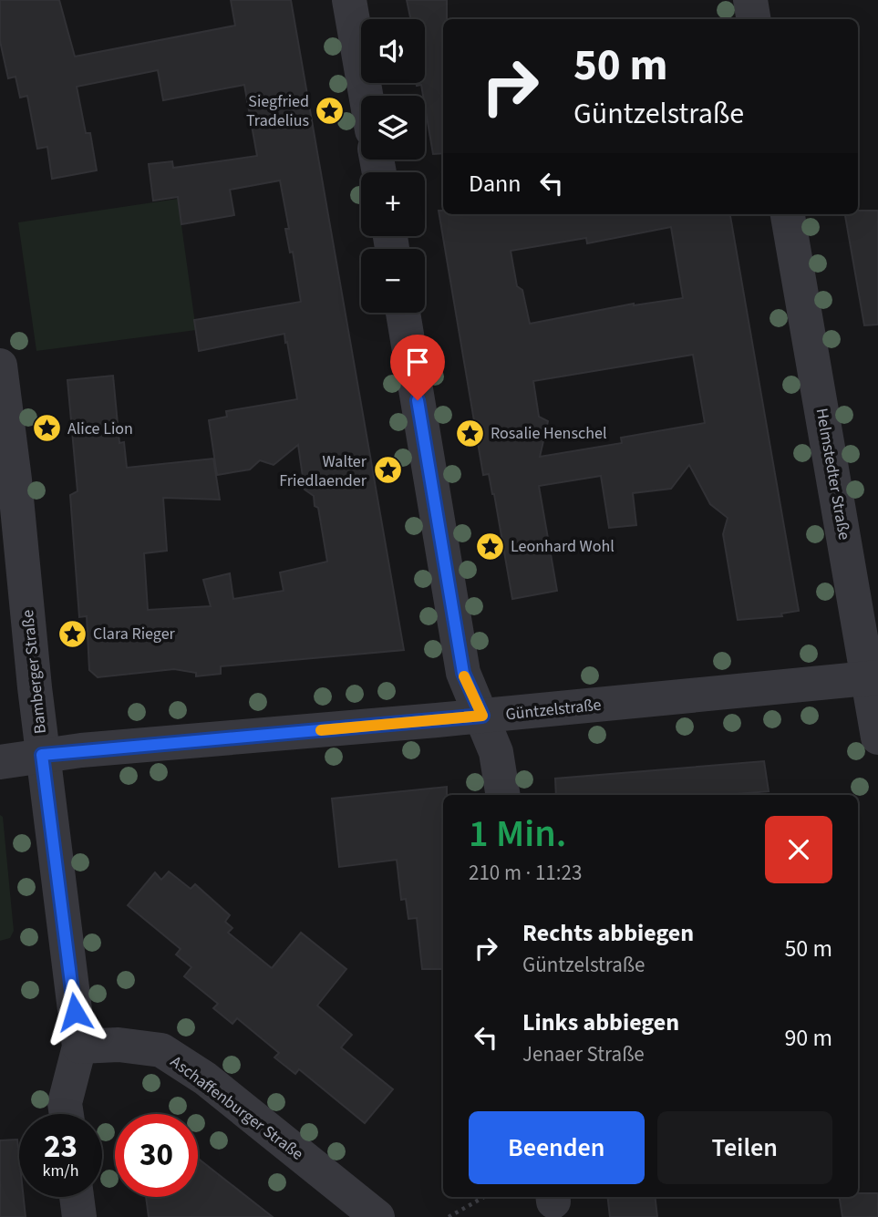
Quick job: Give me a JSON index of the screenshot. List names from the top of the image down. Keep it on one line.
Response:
{"streets":{"street":["Helmstedter Straße","Bamberger Straße","Güntzelstraße","Aschaffenburger Straße"]},"crossings":[["Helmstedter Straße","Güntzelstraße"],["Bamberger Straße","Güntzelstraße"],["Bamberger Straße","Aschaffenburger Straße"]],"places":{"place":["Siegfried Tradelius","Alice Lion","Rosalie Henschel","Walter Friedlaender","Leonhard Wohl","Clara Rieger"]},"page":{"map_buttons":["+","−"],"turn":["50 m","Güntzelstraße"],"then":"Dann","heading":["1 Min.","210 m · 11:23"],"list":[{"name":"Rechts abbiegen","note":"Güntzelstraße","value":"50 m"},{"name":"Links abbiegen","note":"Jenaer Straße","value":"90 m"}],"buttons":["Beenden","Teilen"],"speed":"23 km/h","limit":"30"}}
